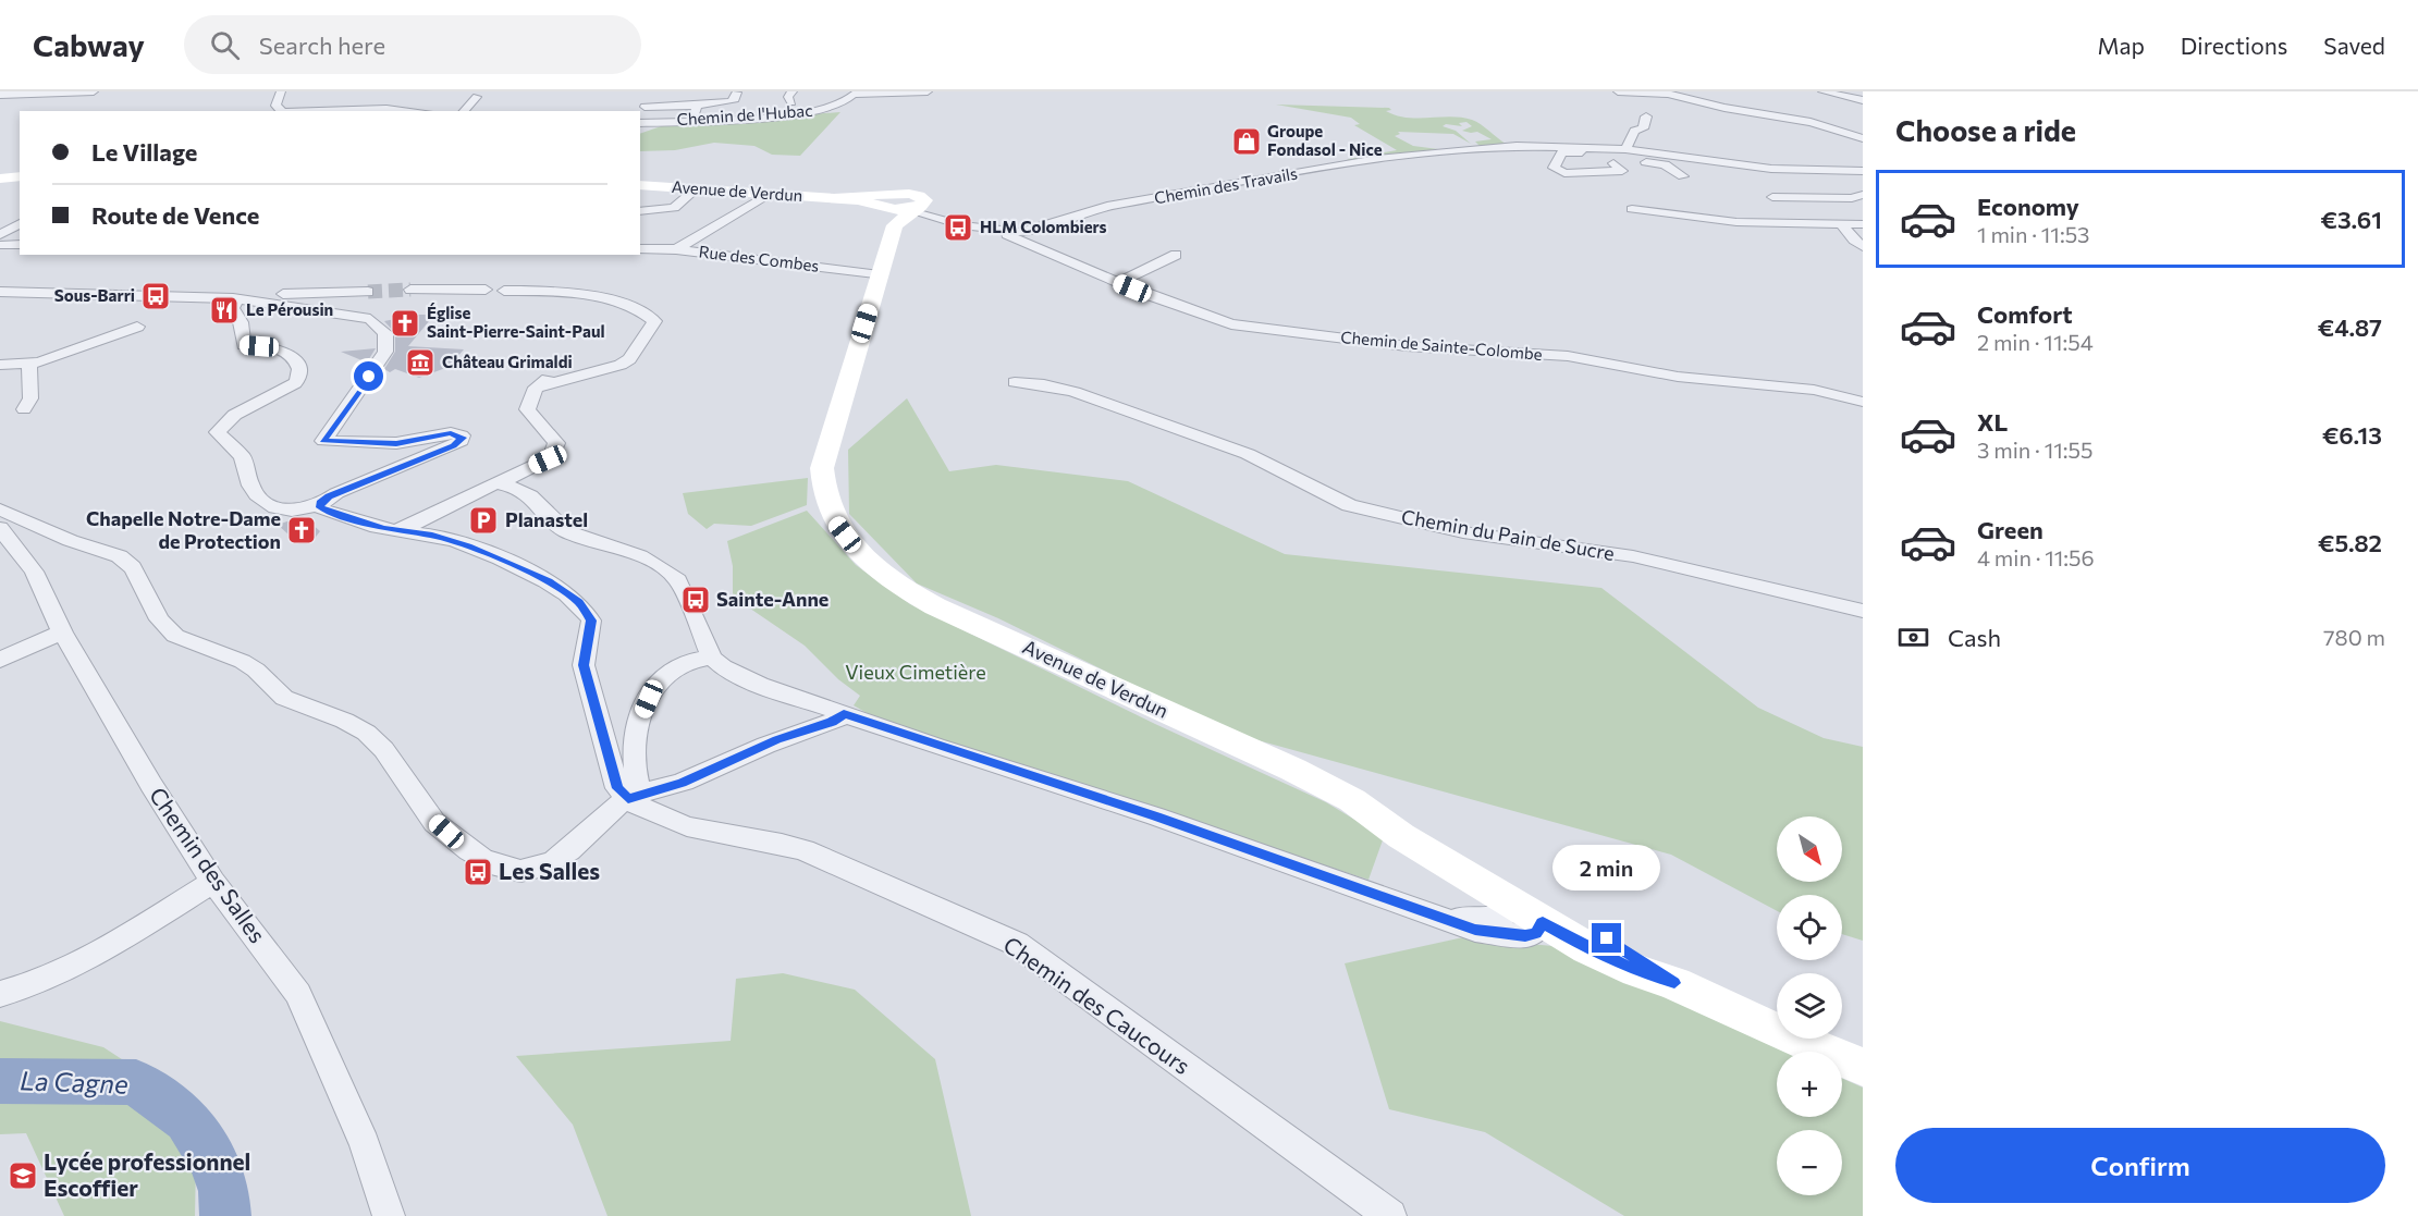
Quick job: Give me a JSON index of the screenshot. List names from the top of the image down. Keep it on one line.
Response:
{"streets":{"main road":["Avenue de Verdun"],"street":["Chemin de l'Hubac","Chemin des Travails","Rue des Combes","Chemin de Sainte-Colombe","Chemin du Pain de Sucre","Chemin des Salles","Chemin des Caucours"]},"crossings":[["Chemin des Travails","Avenue de Verdun"],["Chemin des Travails","Chemin de Sainte-Colombe"],["Avenue de Verdun","Rue des Combes"]],"water":["La Cagne"],"parks":["Vieux Cimetière"],"places":{"shop":["Groupe Fondasol - Nice"],"bus stop":["HLM Colombiers","Sous-Barri","Sainte-Anne","Les Salles"],"restaurant":["Le Pérousin"],"church":["Église Saint-Pierre-Saint-Paul","Chapelle Notre-Dame de Protection"],"museum":["Château Grimaldi"],"parking":["Planastel"],"school or university":["Lycée professionnel Escoffier"]},"north":"bottom right","page":{"header":"Cabway","search":"Search here","nav":["Map","Directions","Saved"],"heading":"Choose a ride","banner":["Le Village","Route de Vence"],"list":[{"name":"Economy","note":"1 min · 11:53","value":"€3.61"},{"name":"Comfort","note":"2 min · 11:54","value":"€4.87"},{"name":"XL","note":"3 min · 11:55","value":"€6.13"},{"name":"Green","note":"4 min · 11:56","value":"€5.82"}],"pay":["Cash","780 m"],"map_buttons":["+","−"],"bubble":"2 min","buttons":"Confirm"}}
